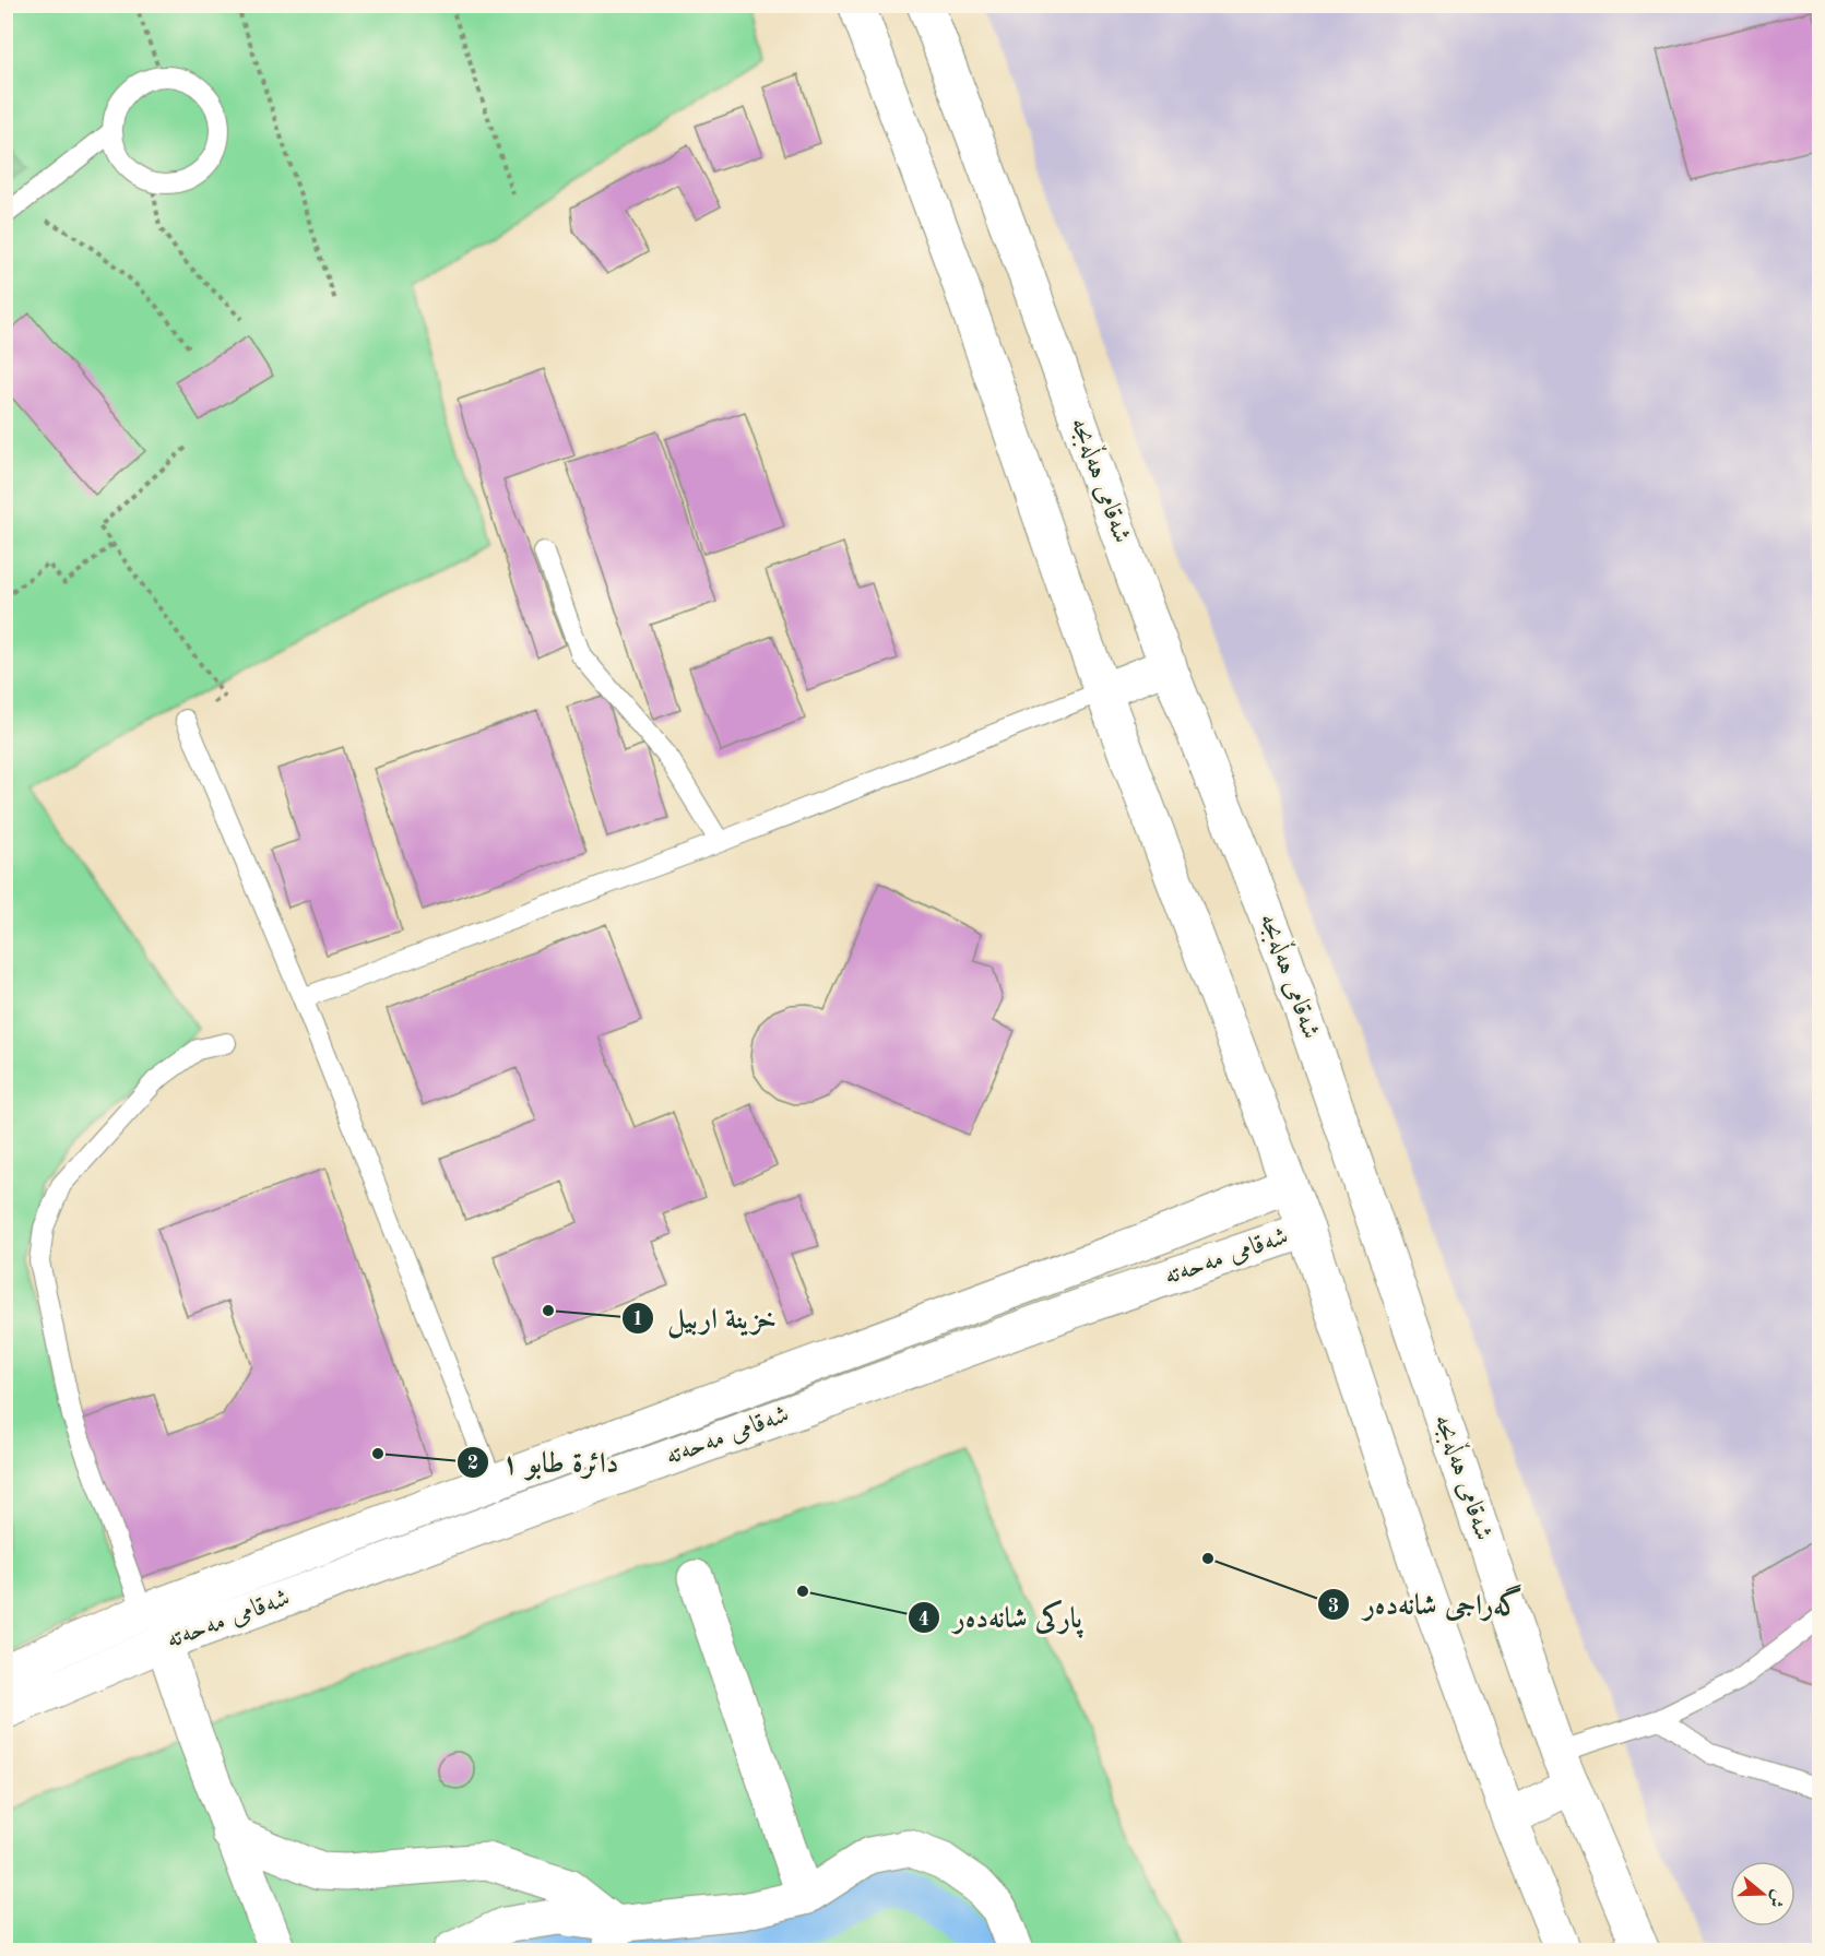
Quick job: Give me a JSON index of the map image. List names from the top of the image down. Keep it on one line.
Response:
{"streets":{"main road":["شەقامی هەڵەبجە","شەقامی مەحەتە"]},"places":["خزينة اربيل","دائرة طابو ١","گەراجی شانەدەر","پارکی شانەدەر"],"north":"right"}
